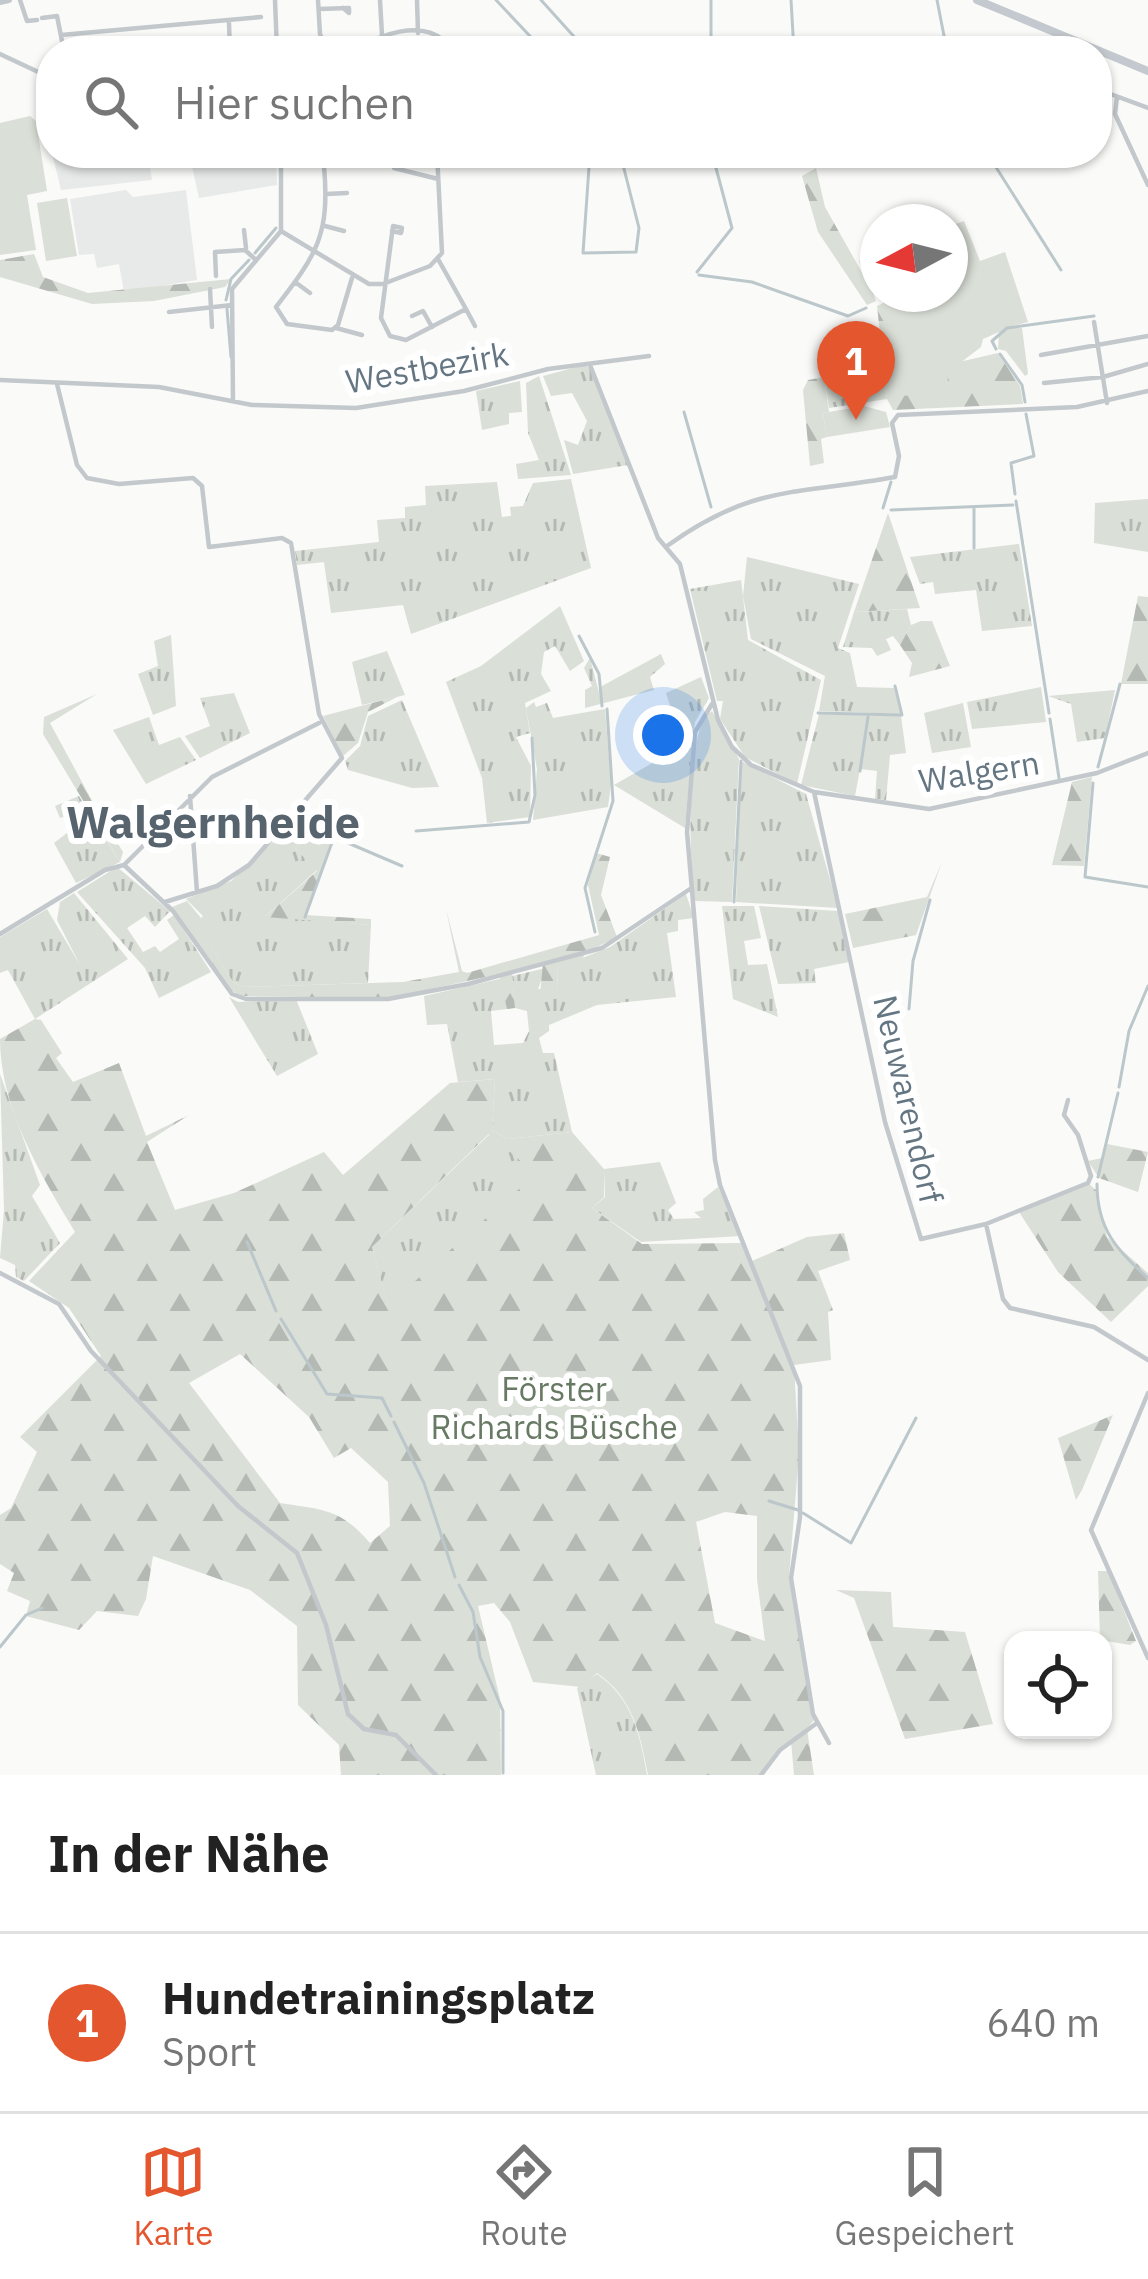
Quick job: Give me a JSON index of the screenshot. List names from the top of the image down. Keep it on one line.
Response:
{"streets":{"street":["Westbezirk","Walgern","Neuwarendorf"]},"crossings":[["Walgern","Neuwarendorf"]],"districts":["Walgernheide"],"parks":["Förster Richards Büsche"],"north":"left","page":{"search":"Hier suchen","pins":"1","heading":"In der Nähe","list":[{"mark":"1","name":"Hundetrainingsplatz","note":"Sport","value":"640 m"}],"nav":["Karte","Route","Gespeichert"]}}
